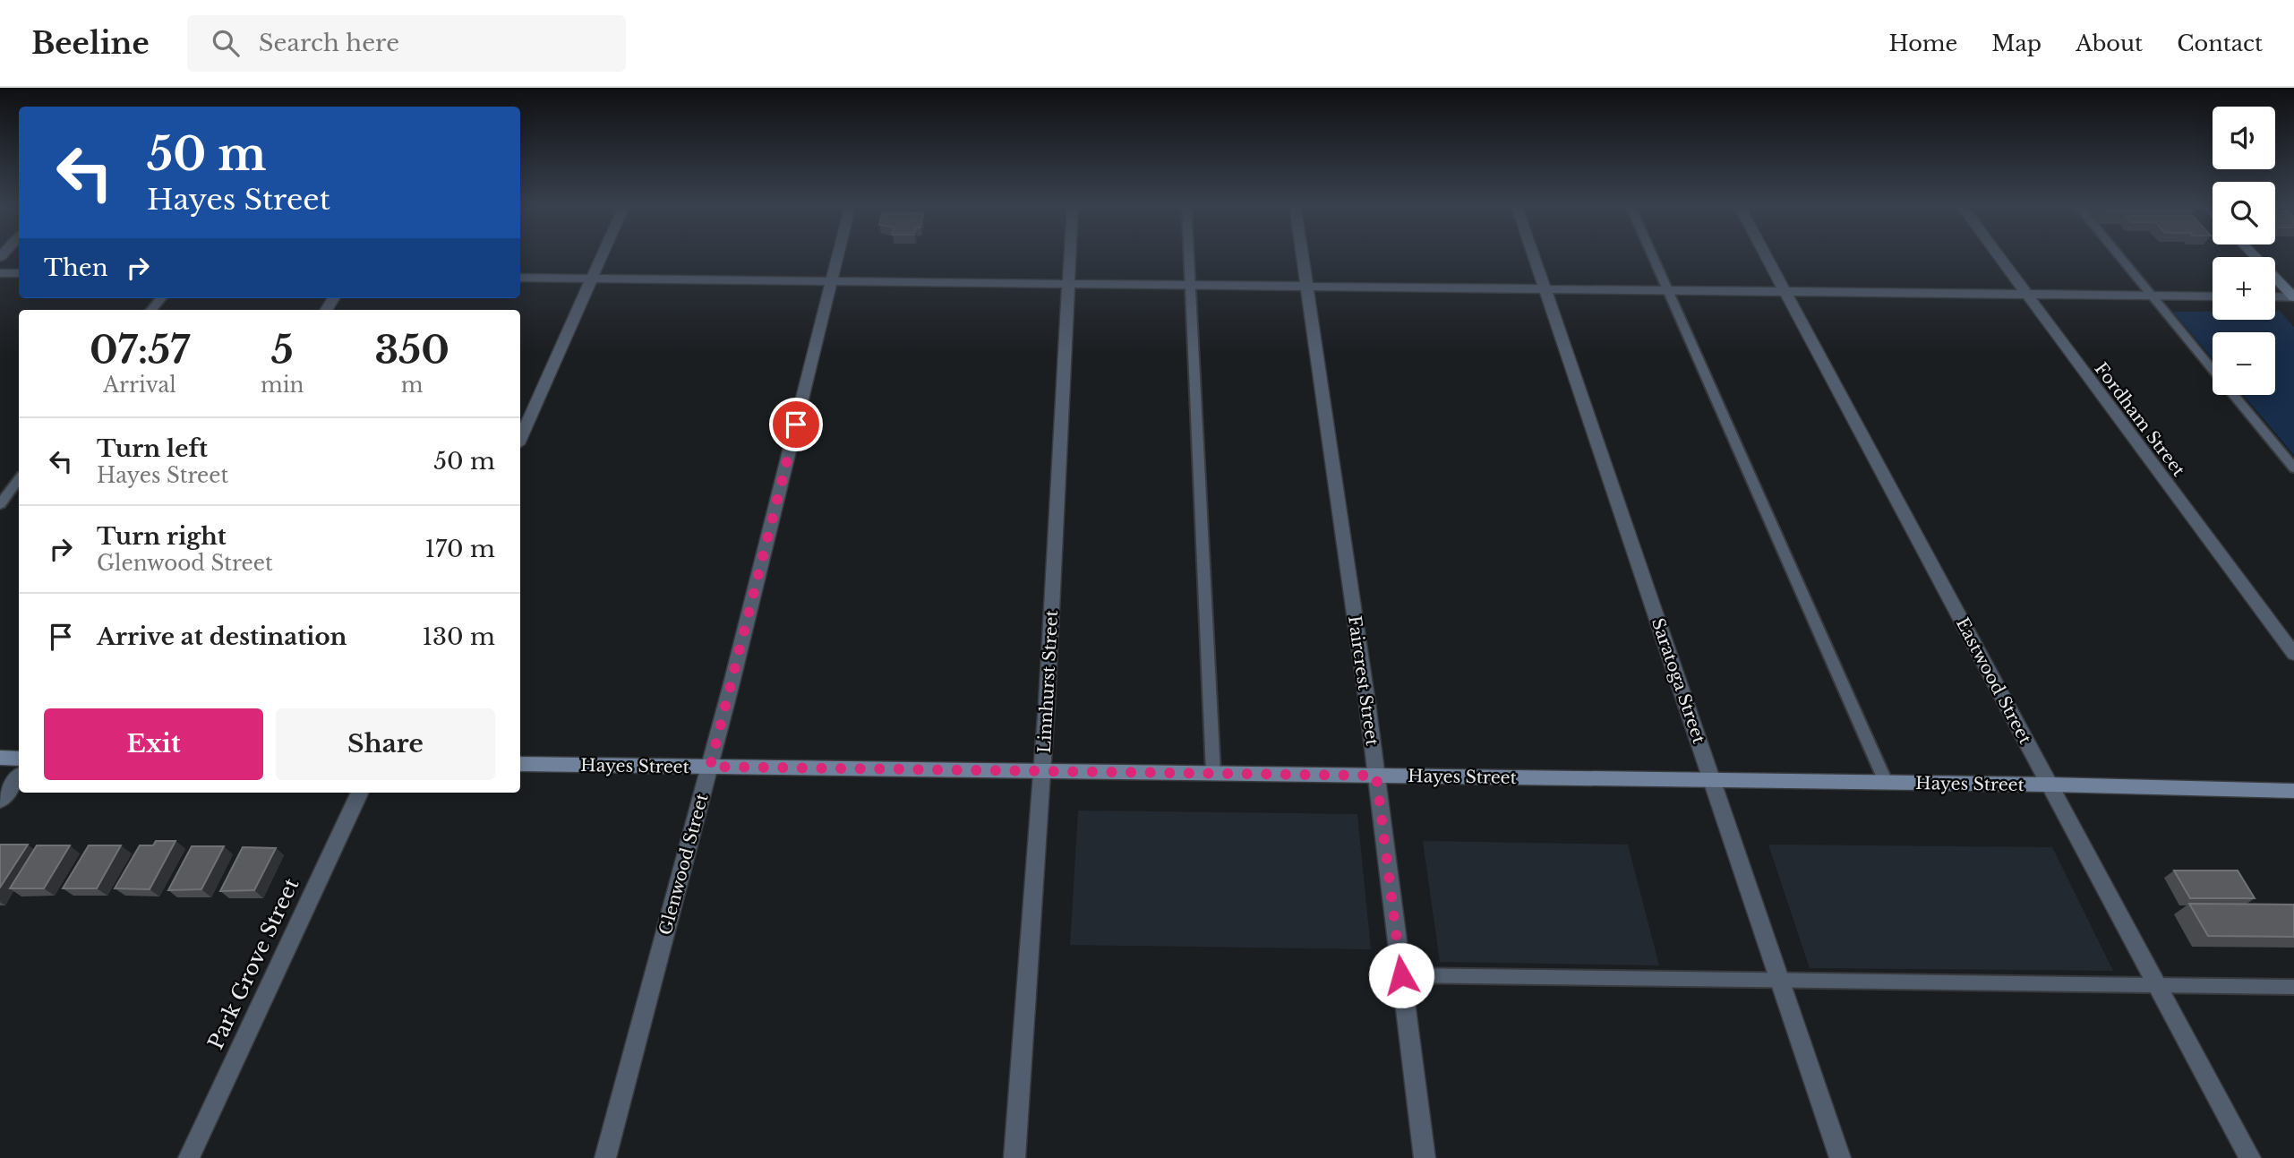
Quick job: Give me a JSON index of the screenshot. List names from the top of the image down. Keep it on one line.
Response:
{"streets":{"street":["Fordham Street","Faircrest Street","Saratoga Street","Eastwood Street","Linnhurst Street","Hayes Street","Glenwood Street","Park Grove Street"]},"crossings":[["Faircrest Street","Hayes Street"],["Saratoga Street","Hayes Street"],["Eastwood Street","Hayes Street"],["Linnhurst Street","Hayes Street"],["Hayes Street","Glenwood Street"]],"page":{"header":"Beeline","search":"Search here","nav":["Home","Map","About","Contact"],"map_buttons":["+","−"],"turn":["50 m","Hayes Street"],"then":"Then","eta":["07:57","Arrival","5","min","350","m"],"list":[{"name":"Turn left","note":"Hayes Street","value":"50 m"},{"name":"Turn right","note":"Glenwood Street","value":"170 m"},{"name":"Arrive at destination","value":"130 m"}],"buttons":["Exit","Share"]}}
